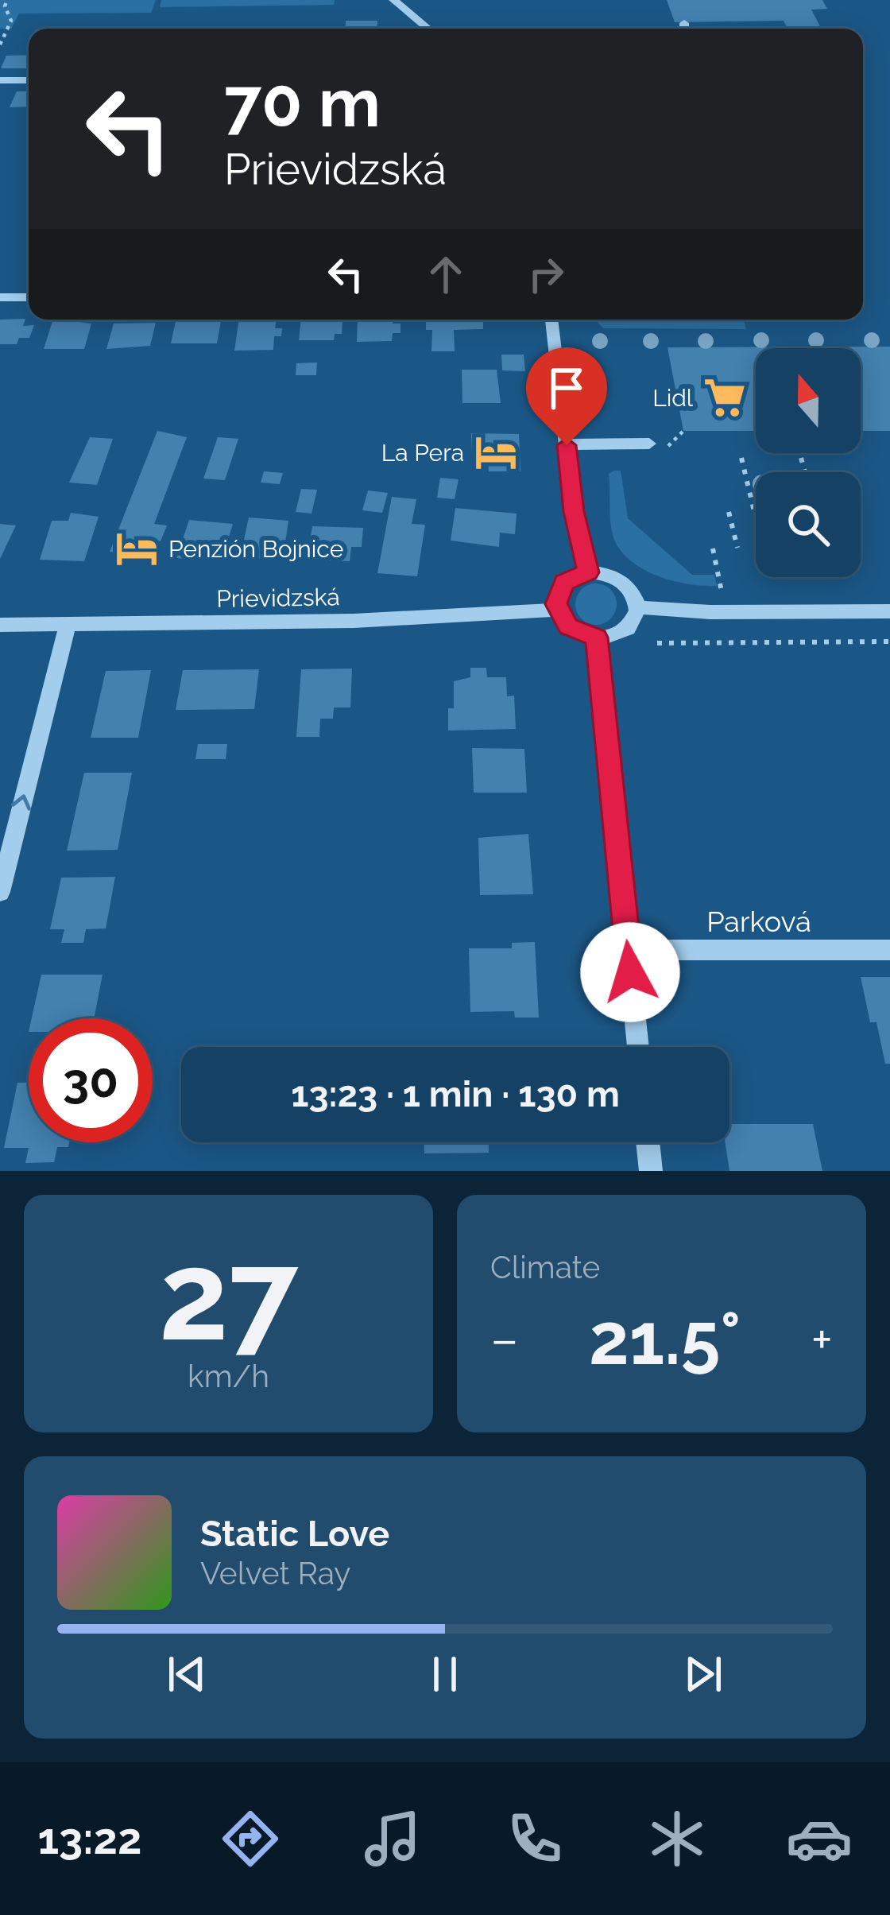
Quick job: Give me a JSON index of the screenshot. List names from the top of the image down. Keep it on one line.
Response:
{"streets":{"street":["Prievidzská","Parková"]},"places":{"supermarket":["Lidl"],"hotel":["La Pera","Penzión Bojnice"]},"north":"top","page":{"turn":["70 m","Prievidzská"],"limit":"30","trip":"13:23 · 1 min · 130 m","tile":[["27","km/h"],"Climate"],"heat":["−","21.5°","+"],"song":["Static Love","Velvet Ray"],"tabs":"13:22"}}
